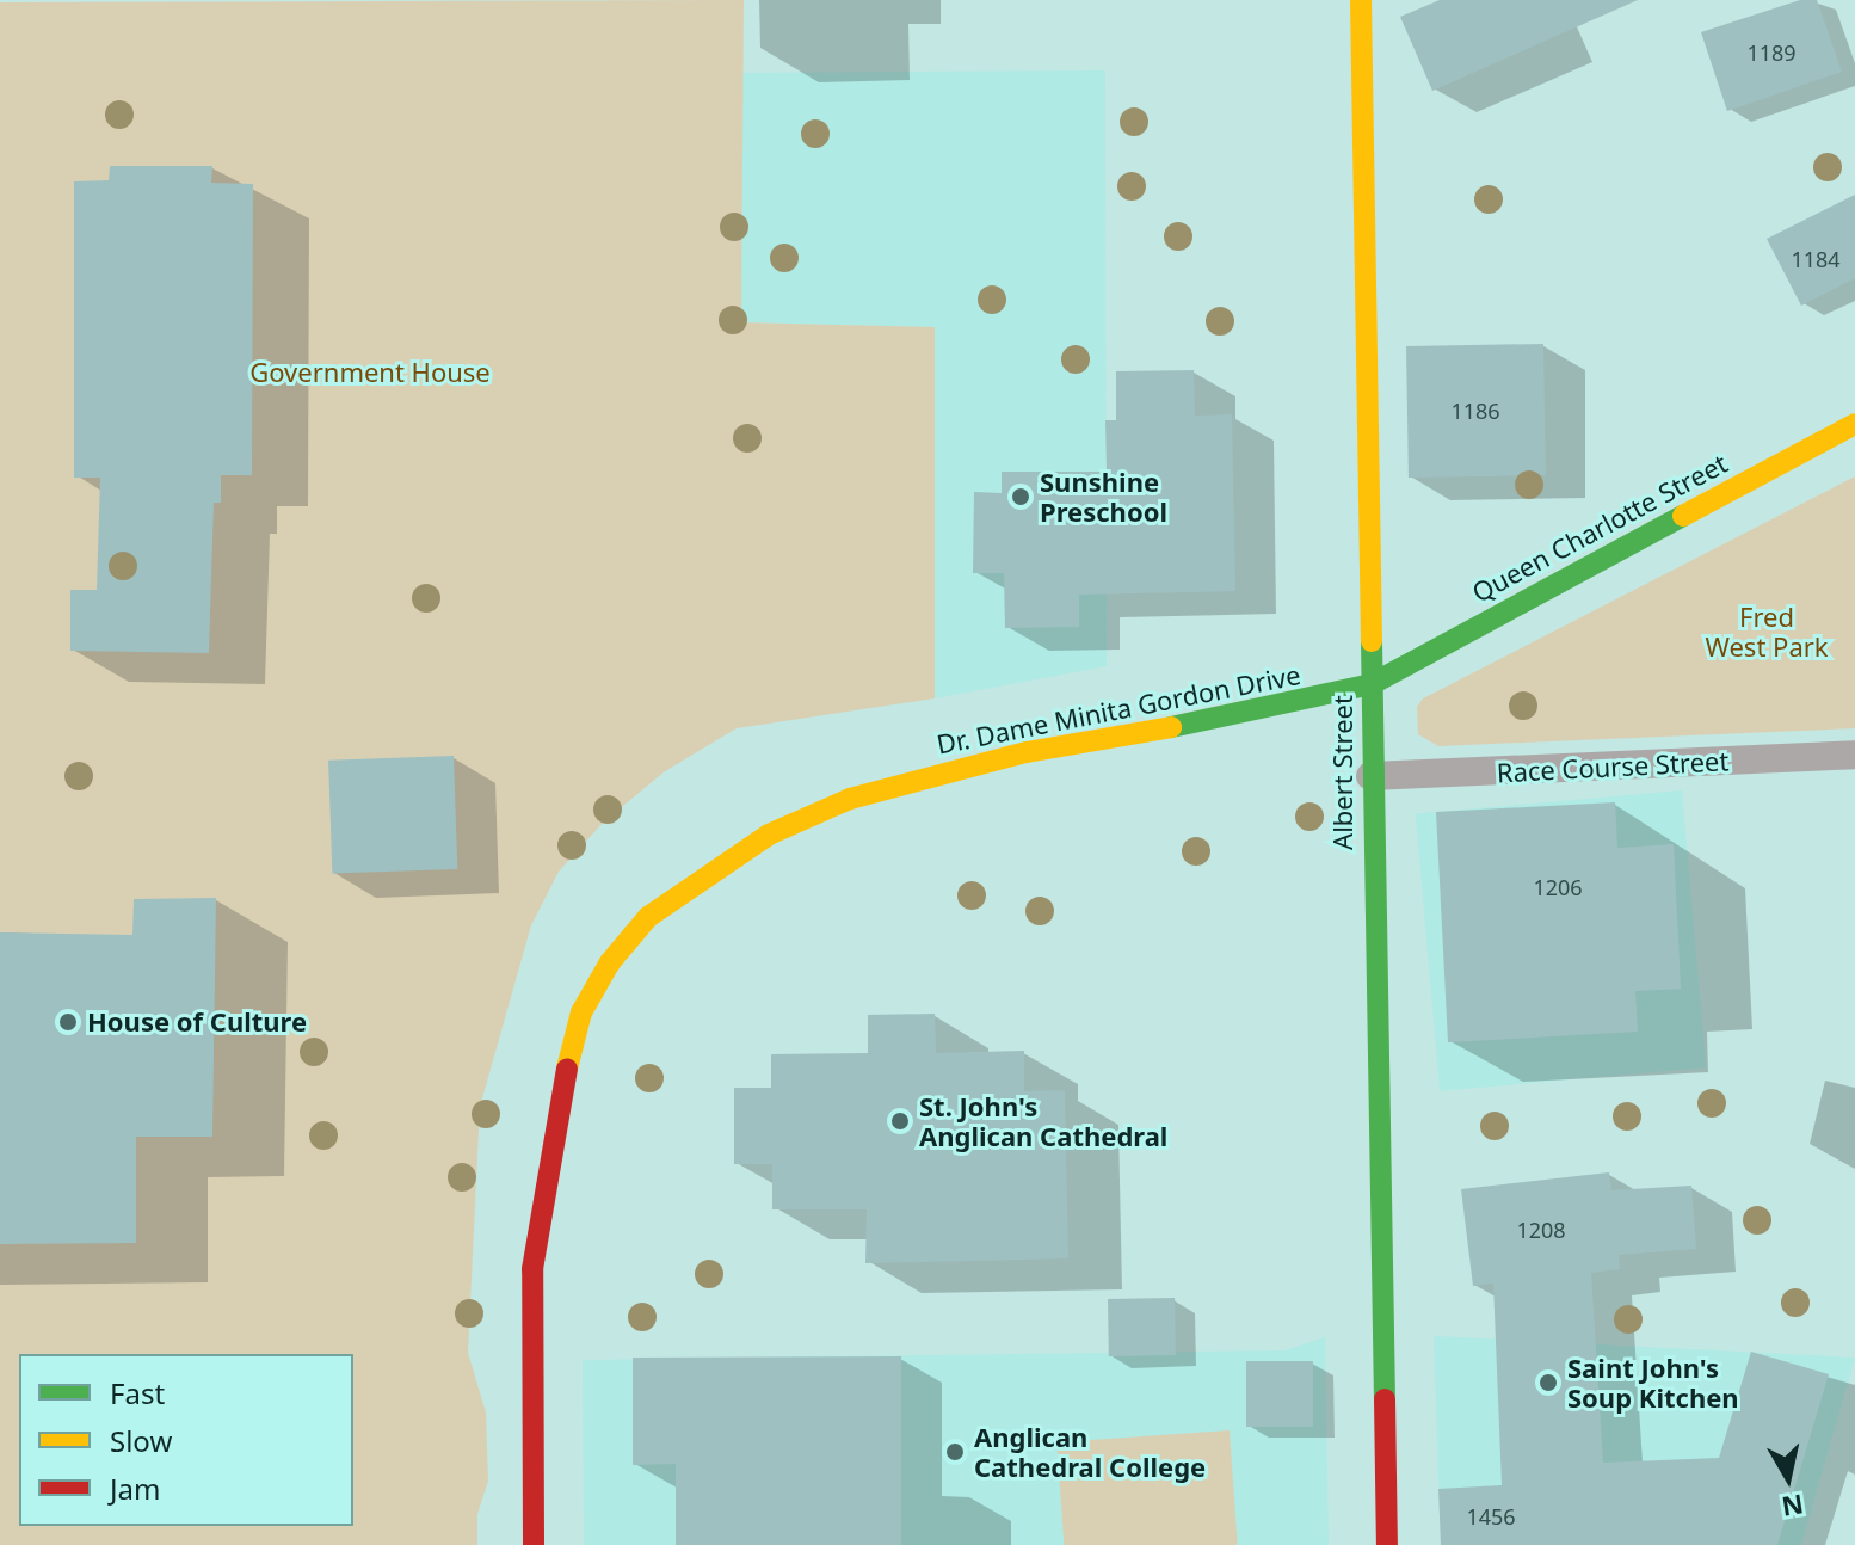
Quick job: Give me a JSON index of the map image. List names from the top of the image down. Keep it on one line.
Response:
{"streets":{"main road":["Queen Charlotte Street","Dr. Dame Minita Gordon Drive","Albert Street"],"lane":["Race Course Street"]},"crossings":[["Queen Charlotte Street","Dr. Dame Minita Gordon Drive"],["Queen Charlotte Street","Albert Street"],["Dr. Dame Minita Gordon Drive","Albert Street"],["Race Course Street","Albert Street"]],"parks":["Government House","Fred West Park"],"places":["Sunshine Preschool","House of Culture","St. John's Anglican Cathedral","Saint John's Soup Kitchen","Anglican Cathedral College"],"house_numbers":["1189","1184","1186","1206","1208","1456"],"legend":["Fast","Slow","Jam"],"north":"bottom"}
